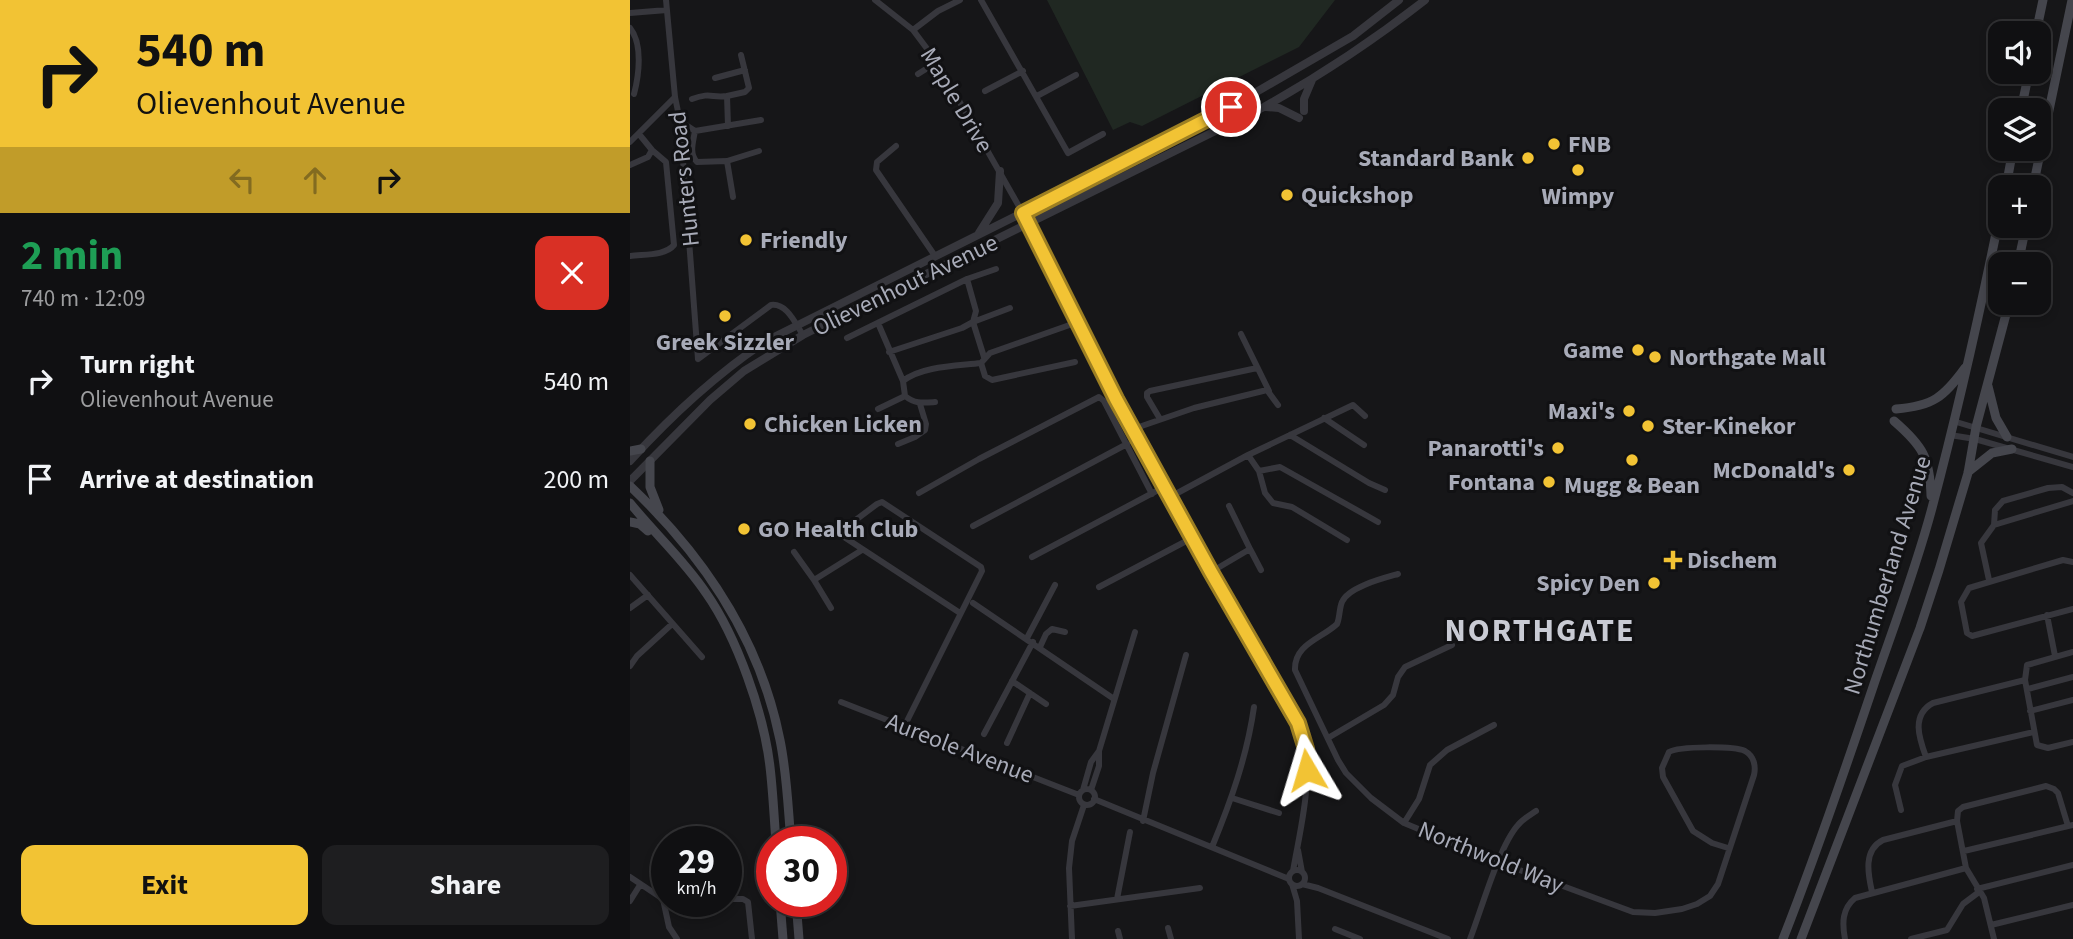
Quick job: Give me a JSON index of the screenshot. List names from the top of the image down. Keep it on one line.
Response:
{"streets":{"main road":["Northumberland Avenue"],"street":["Maple Drive","Hunters Road","Olievenhout Avenue","Aureole Avenue","Northwold Way"]},"crossings":[["Maple Drive","Olievenhout Avenue"],["Hunters Road","Olievenhout Avenue"]],"districts":["NORTHGATE"],"places":{"other":["FNB","Standard Bank","Wimpy","Quickshop","Friendly","Greek Sizzler","Game","Northgate Mall","Maxi's","Chicken Licken","Ster-Kinekor","Panarotti's","Mugg & Bean","McDonald's","Fontana","GO Health Club","Spicy Den"],"health":["Dischem"]},"page":{"turn":["540 m","Olievenhout Avenue"],"map_buttons":["+","−"],"heading":["2 min","740 m · 12:09"],"list":[{"name":"Turn right","note":"Olievenhout Avenue","value":"540 m"},{"name":"Arrive at destination","value":"200 m"}],"speed":"29 km/h","limit":"30","buttons":["Exit","Share"]}}
